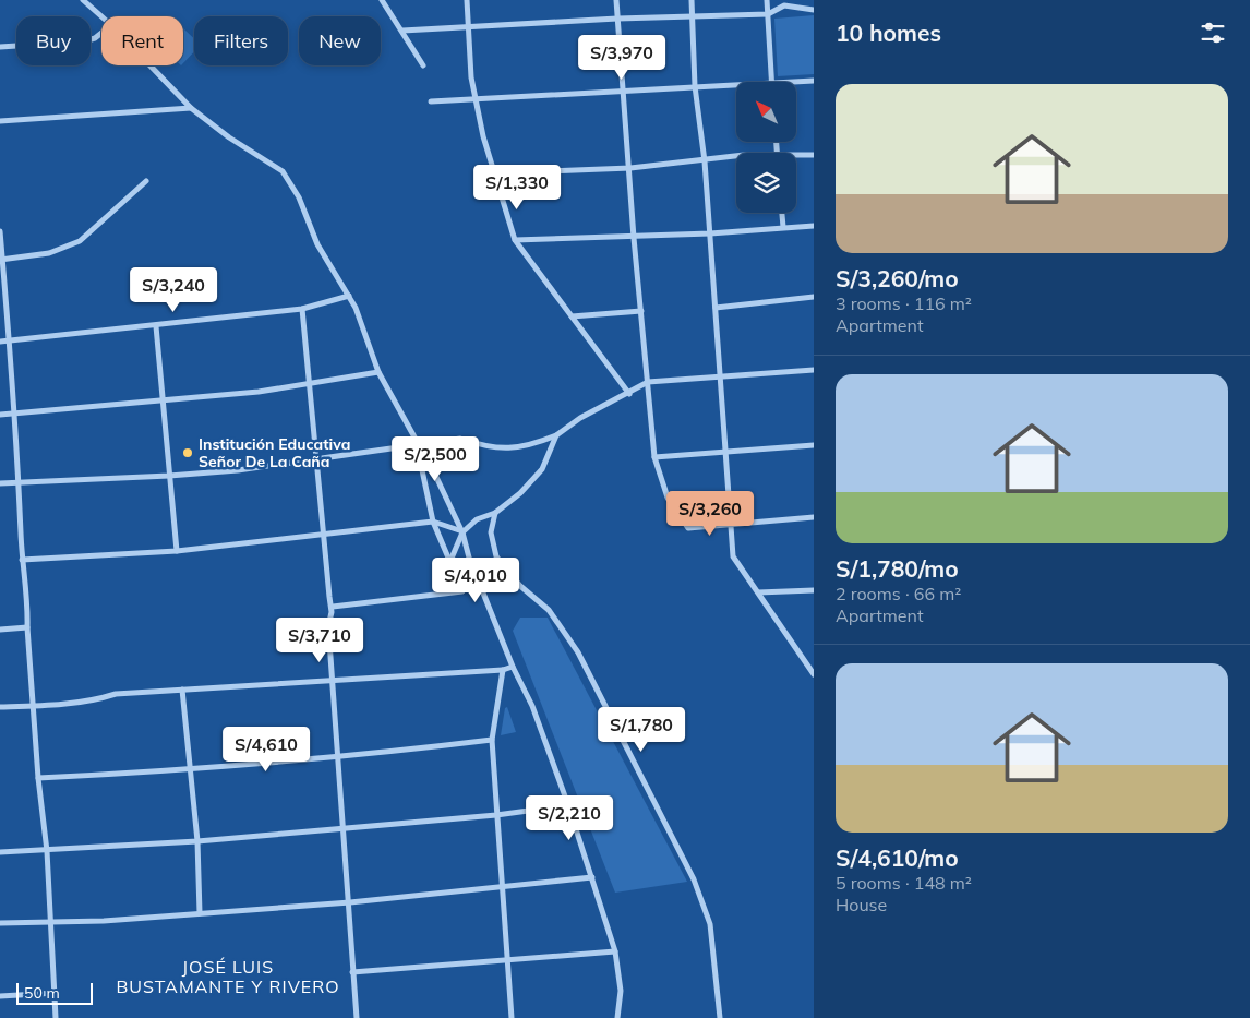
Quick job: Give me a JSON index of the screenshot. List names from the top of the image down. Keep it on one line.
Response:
{"districts":["JOSÉ LUIS BUSTAMANTE Y RIVERO"],"places":["Institución Educativa Señor De La Caña"],"scale_bar":"50 m","north":"top left","page":{"heading":"10 homes","chip":["Buy","Rent","Filters","New"],"price":["S/3,970","S/1,330","S/3,240","S/2,500","S/3,260","S/4,010","S/3,710","S/1,780","S/4,610","S/2,210"],"list":[{"name":"S/3,260/mo","note":"3 rooms · 116 m² · Apartment"},{"name":"S/1,780/mo","note":"2 rooms · 66 m² · Apartment"},{"name":"S/4,610/mo","note":"5 rooms · 148 m² · House"}],"scale":"50 m"}}
